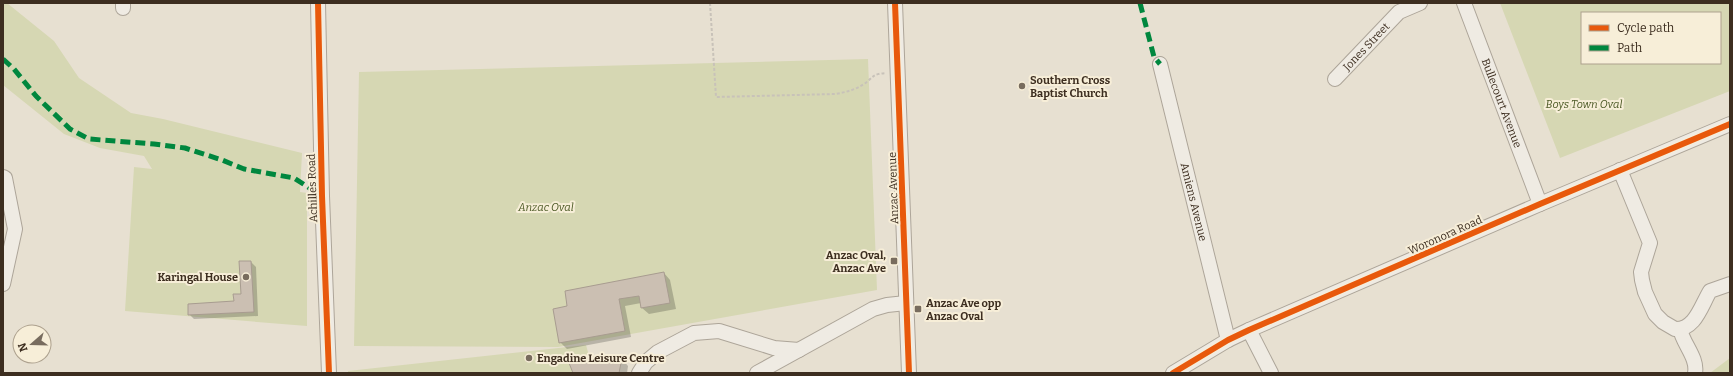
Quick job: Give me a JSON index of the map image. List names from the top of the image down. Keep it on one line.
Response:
{"streets":{"street":["Jones Street","Bullecourt Avenue","Achilles Road","Anzac Avenue","Amiens Avenue","Woronora Road"]},"crossings":[["Bullecourt Avenue","Woronora Road"],["Amiens Avenue","Woronora Road"]],"parks":["Boys Town Oval","Anzac Oval"],"places":{"other":["Southern Cross Baptist Church","Karingal House","Engadine Leisure Centre"],"transit":["Anzac Oval, Anzac Ave","Anzac Ave opp Anzac Oval"]},"legend":["Cycle path","Path"],"north":"left"}
